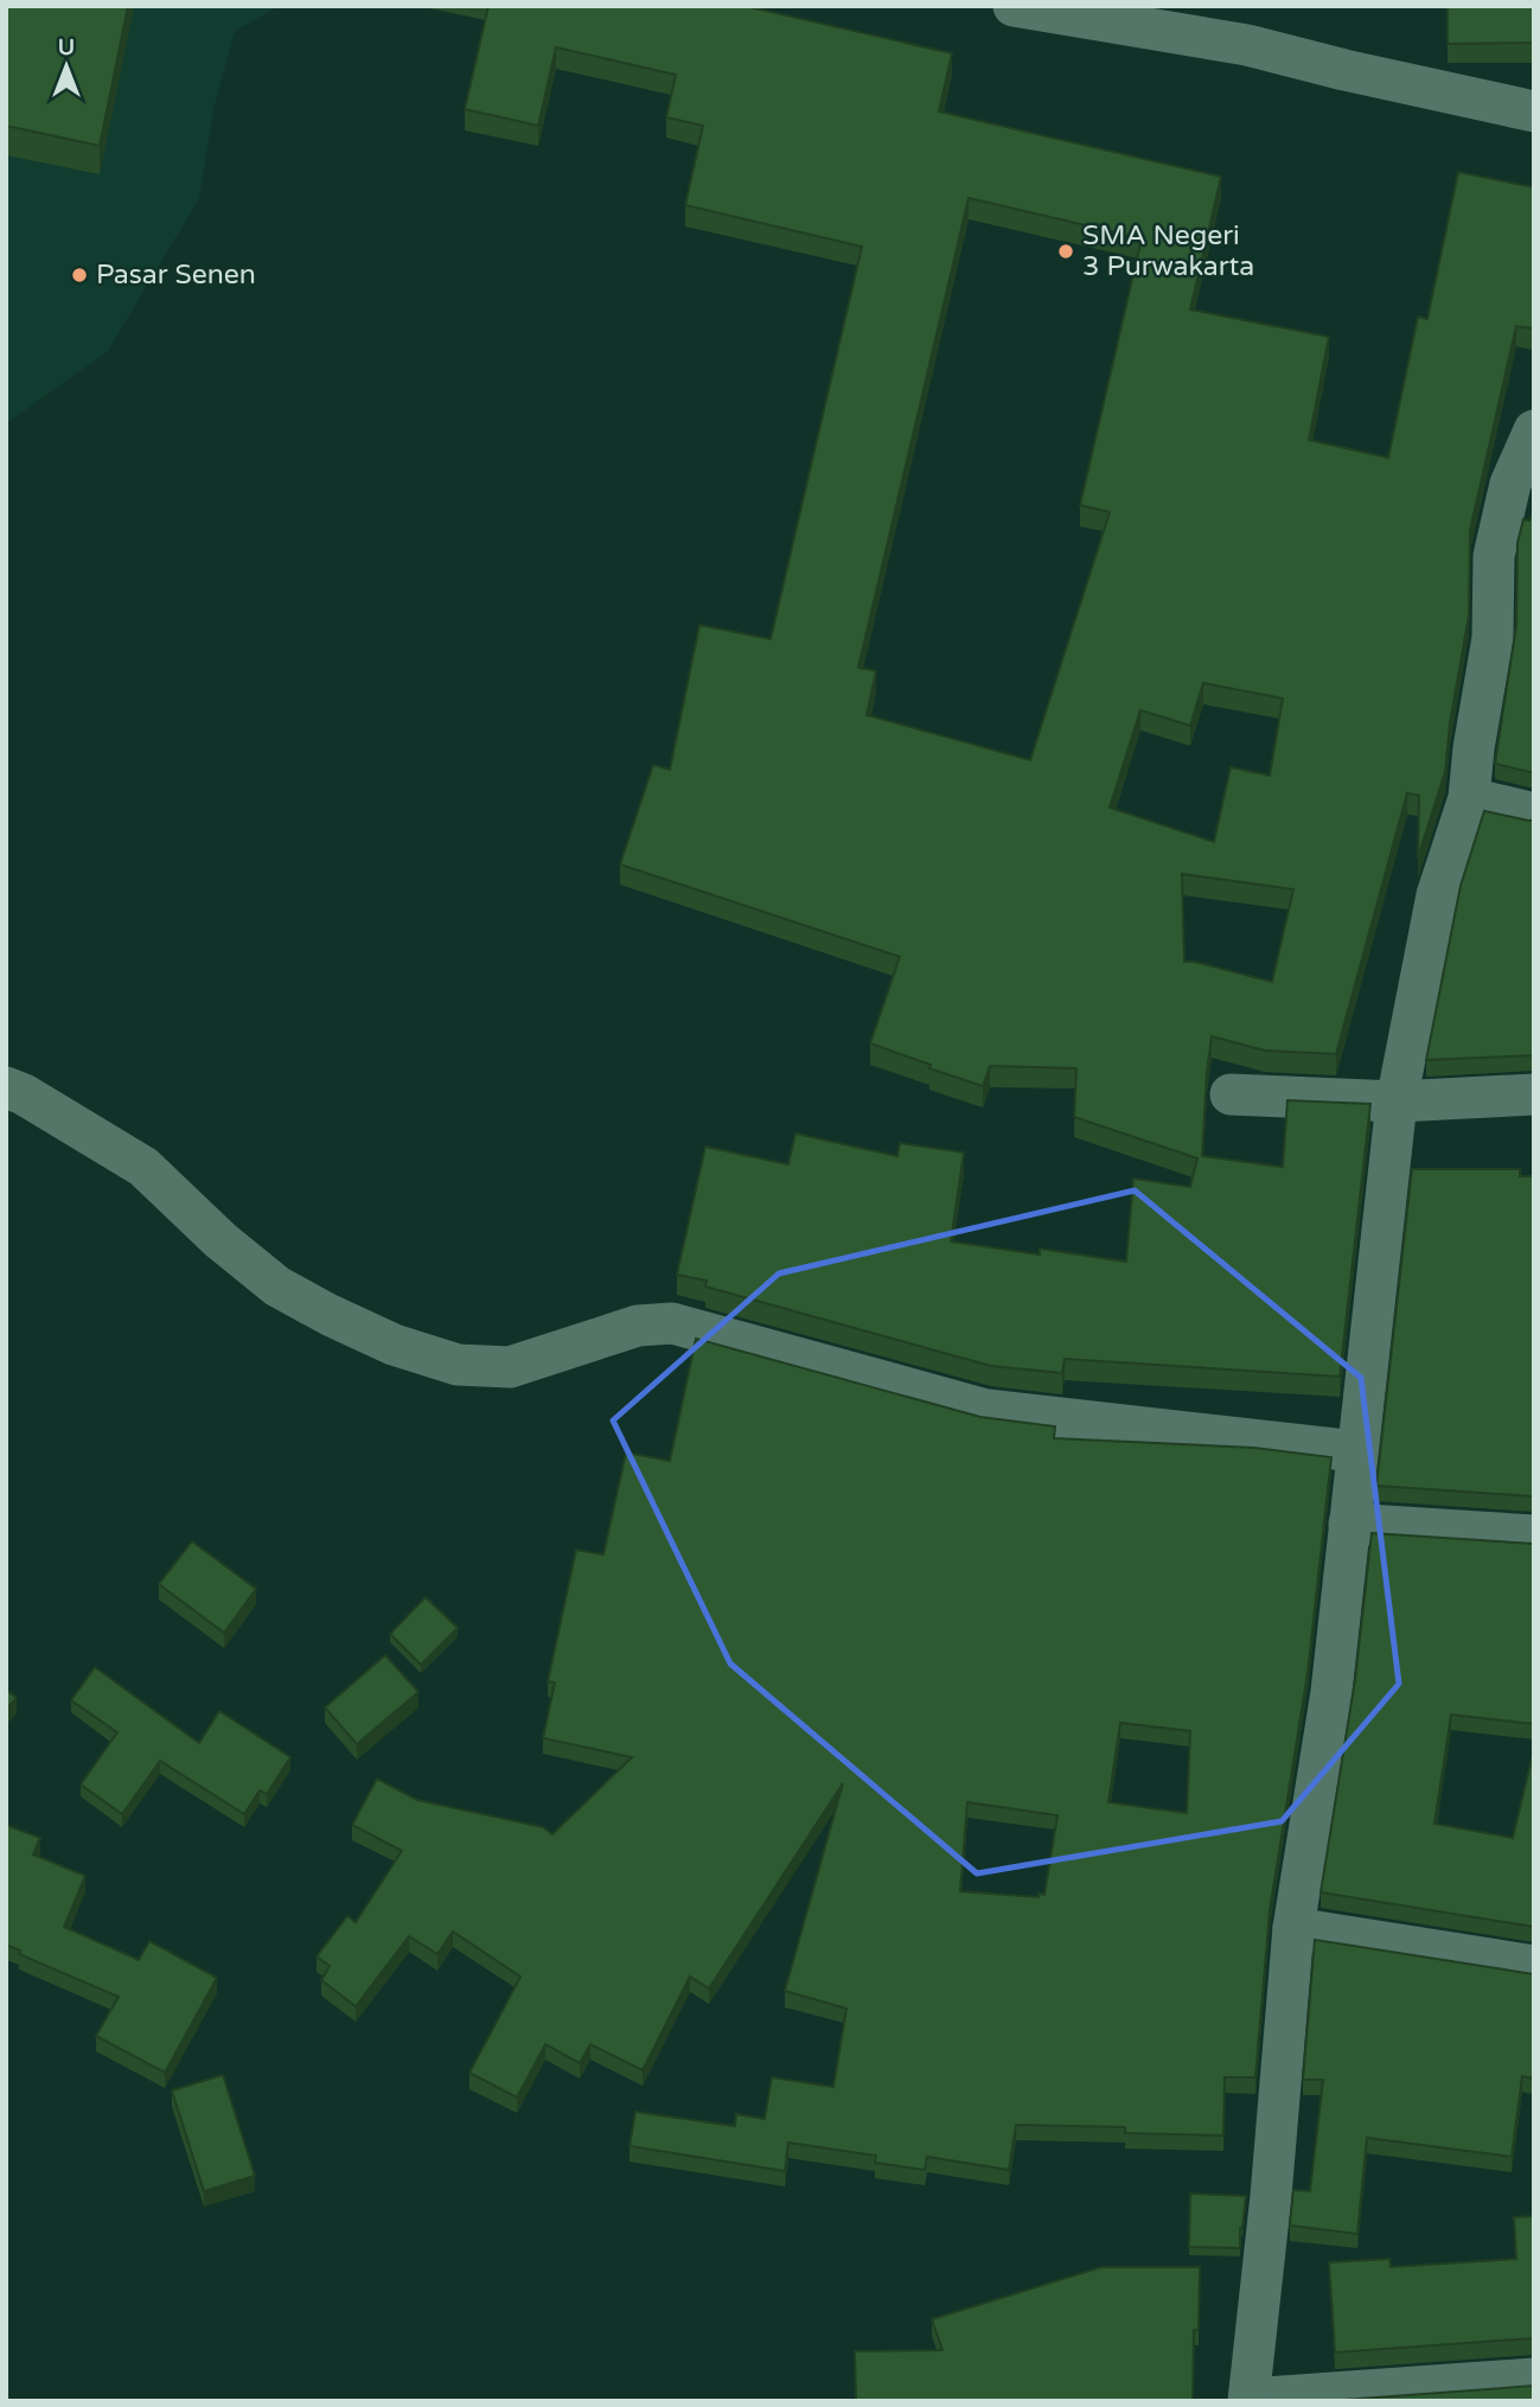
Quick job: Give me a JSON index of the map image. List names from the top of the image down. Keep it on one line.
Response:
{"places":["SMA Negeri 3 Purwakarta","Pasar Senen"],"north":"top"}
